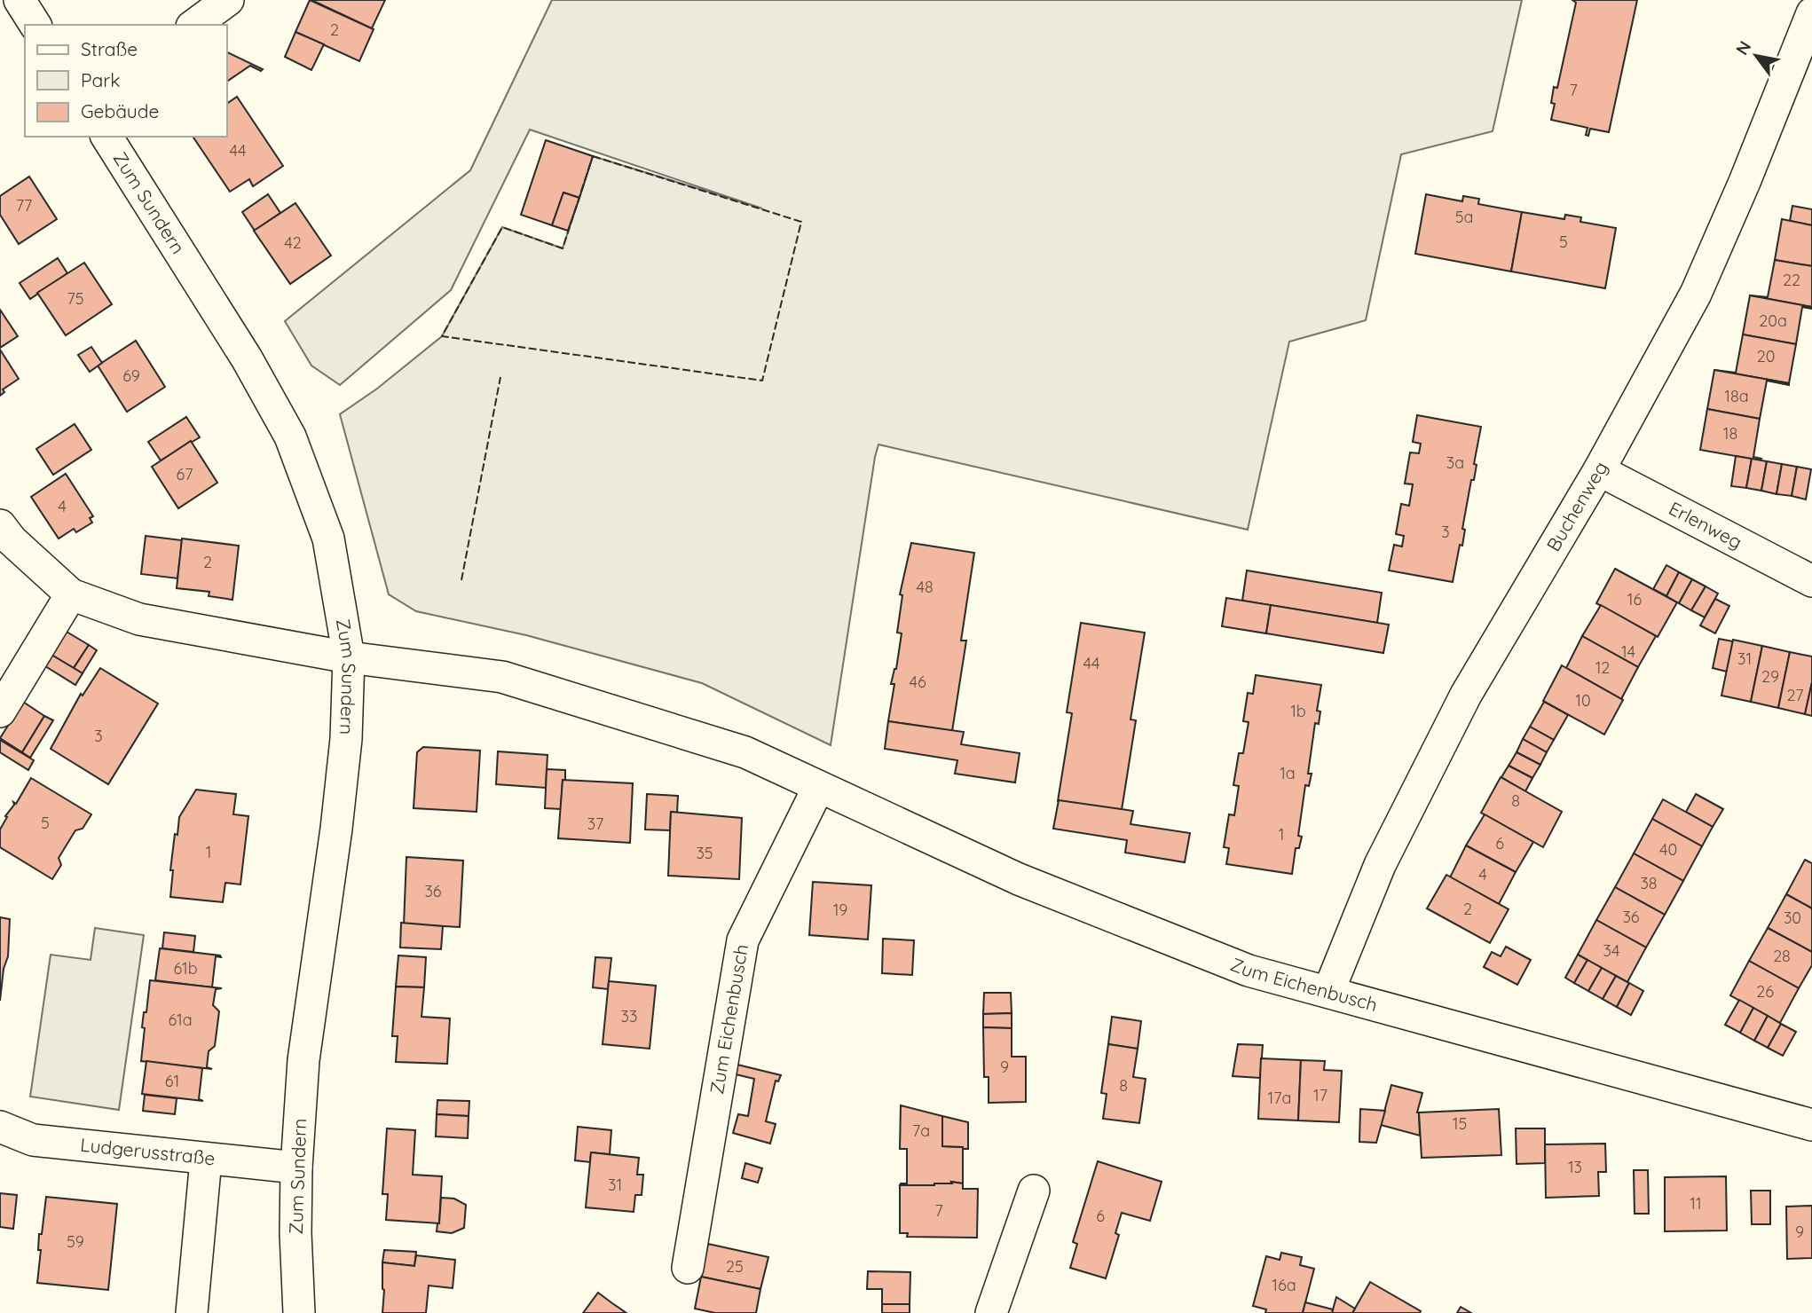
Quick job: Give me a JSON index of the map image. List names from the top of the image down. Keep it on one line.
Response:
{"streets":{"street":["Zum Sundern","Buchenweg","Erlenweg","Zum Eichenbusch","Ludgerusstraße"]},"crossings":[["Zum Sundern","Zum Eichenbusch"],["Zum Sundern","Ludgerusstraße"],["Buchenweg","Erlenweg"],["Buchenweg","Zum Eichenbusch"]],"house_numbers":["2","7","44","77","5a","5","42","22","75","20a","20","69","18a","18","3a","67","4","3","2","48","16","14","31","44","12","29","46","27","10","1b","3","1a","8","5","37","1","6","40","1","35","4","38","36","2","19","36","30","34","28","61b","26","33","61a","9","61","8","17","17a","15","7a","13","31","11","7","6","9","59","25","16a"],"legend":["Straße","Park","Gebäude"],"north":"top left"}
